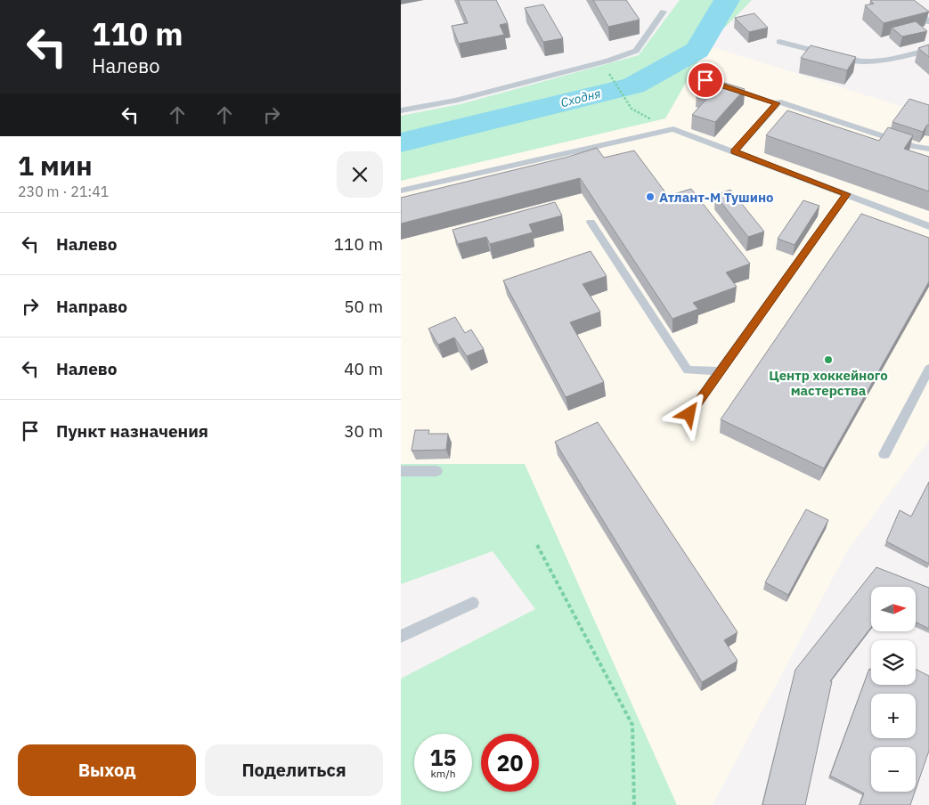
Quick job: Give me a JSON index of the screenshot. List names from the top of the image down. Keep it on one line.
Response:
{"water":["Сходня"],"places":["Атлант-М Тушино","Центр хоккейного мастерства"],"north":"right","page":{"turn":["110 m","Налево"],"heading":["1 мин","230 m · 21:41"],"list":[{"name":"Налево","value":"110 m"},{"name":"Направо","value":"50 m"},{"name":"Налево","value":"40 m"},{"name":"Пункт назначения","value":"30 m"}],"map_buttons":["+","−"],"speed":"15 km/h","limit":"20","buttons":["Выход","Поделиться"]}}
